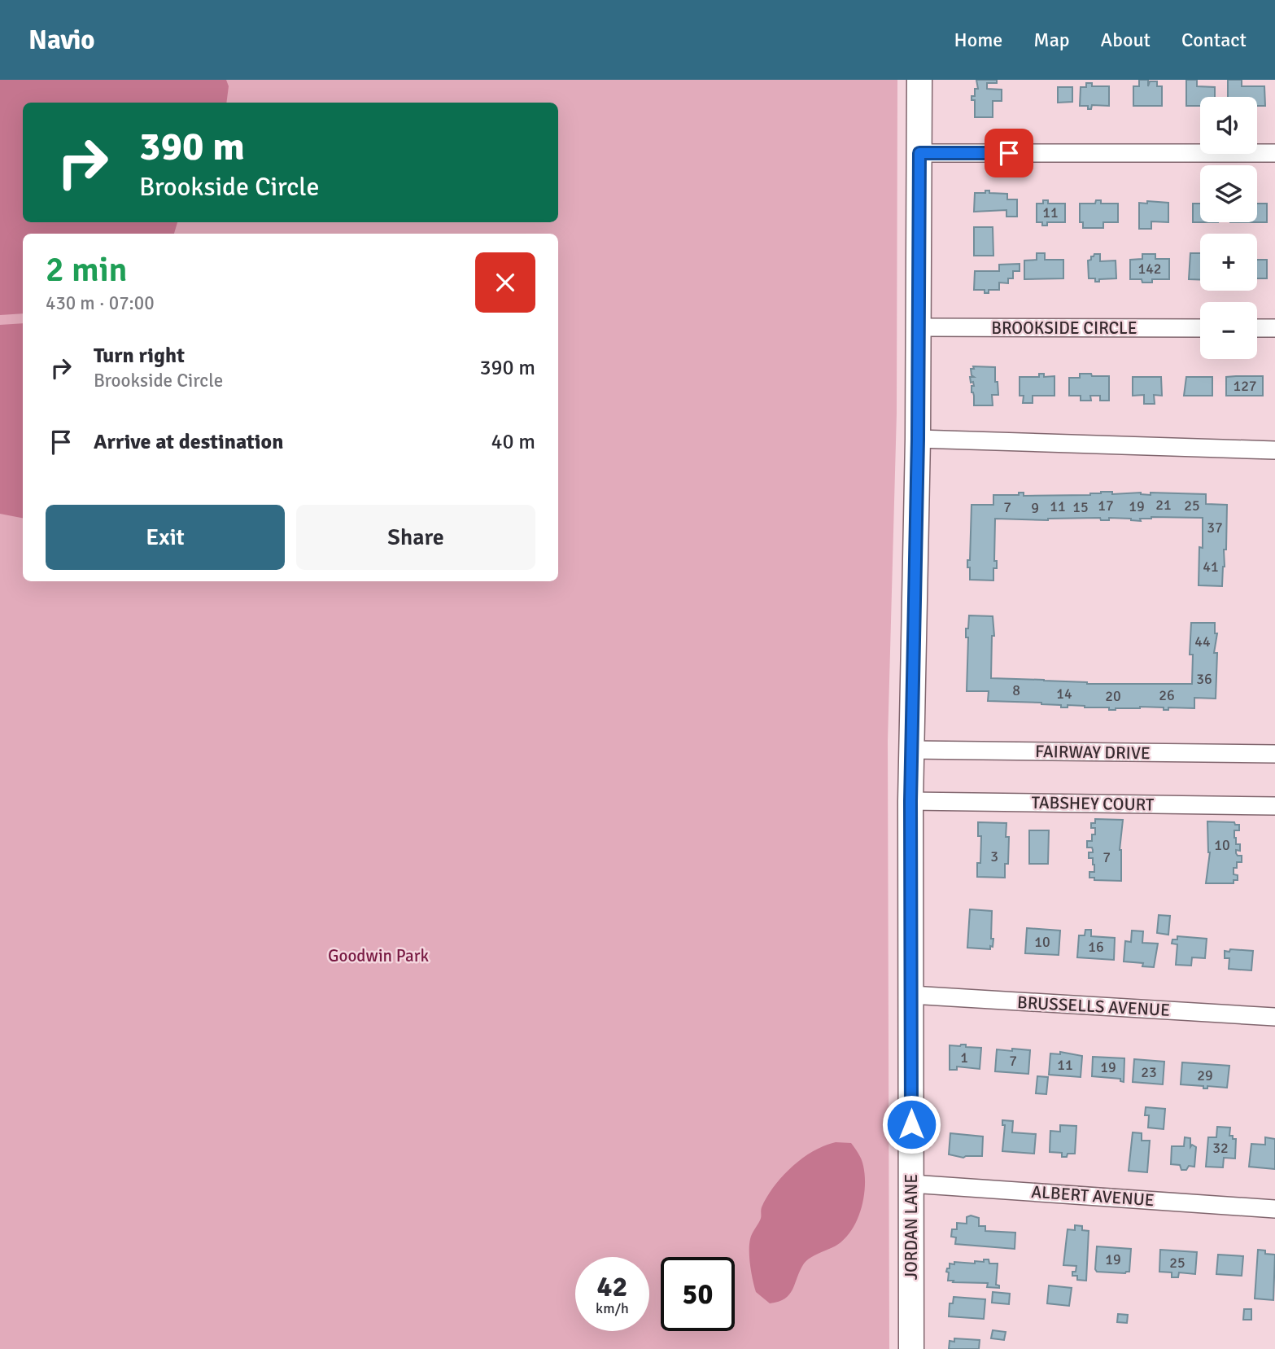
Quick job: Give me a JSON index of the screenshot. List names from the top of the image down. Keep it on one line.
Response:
{"streets":{"main road":["JORDAN LANE"],"street":["BROOKSIDE CIRCLE","FAIRWAY DRIVE","TABSHEY COURT","BRUSSELLS AVENUE","ALBERT AVENUE"]},"crossings":[["BROOKSIDE CIRCLE","JORDAN LANE"],["FAIRWAY DRIVE","JORDAN LANE"],["TABSHEY COURT","JORDAN LANE"],["BRUSSELLS AVENUE","JORDAN LANE"],["ALBERT AVENUE","JORDAN LANE"]],"parks":["Goodwin Park"],"house_numbers":["11","142","127","21","17","25","11","19","7","15","9","37","41","44","36","8","14","26","20","10","3","7","10","16","1","7","11","19","23","29","32","19","25"],"page":{"header":"Navio","nav":["Home","Map","About","Contact"],"map_buttons":["+","−"],"turn":["390 m","Brookside Circle"],"heading":["2 min","430 m · 07:00"],"list":[{"name":"Turn right","note":"Brookside Circle","value":"390 m"},{"name":"Arrive at destination","value":"40 m"}],"buttons":["Exit","Share"],"speed":"42 km/h","limit":"50"}}
